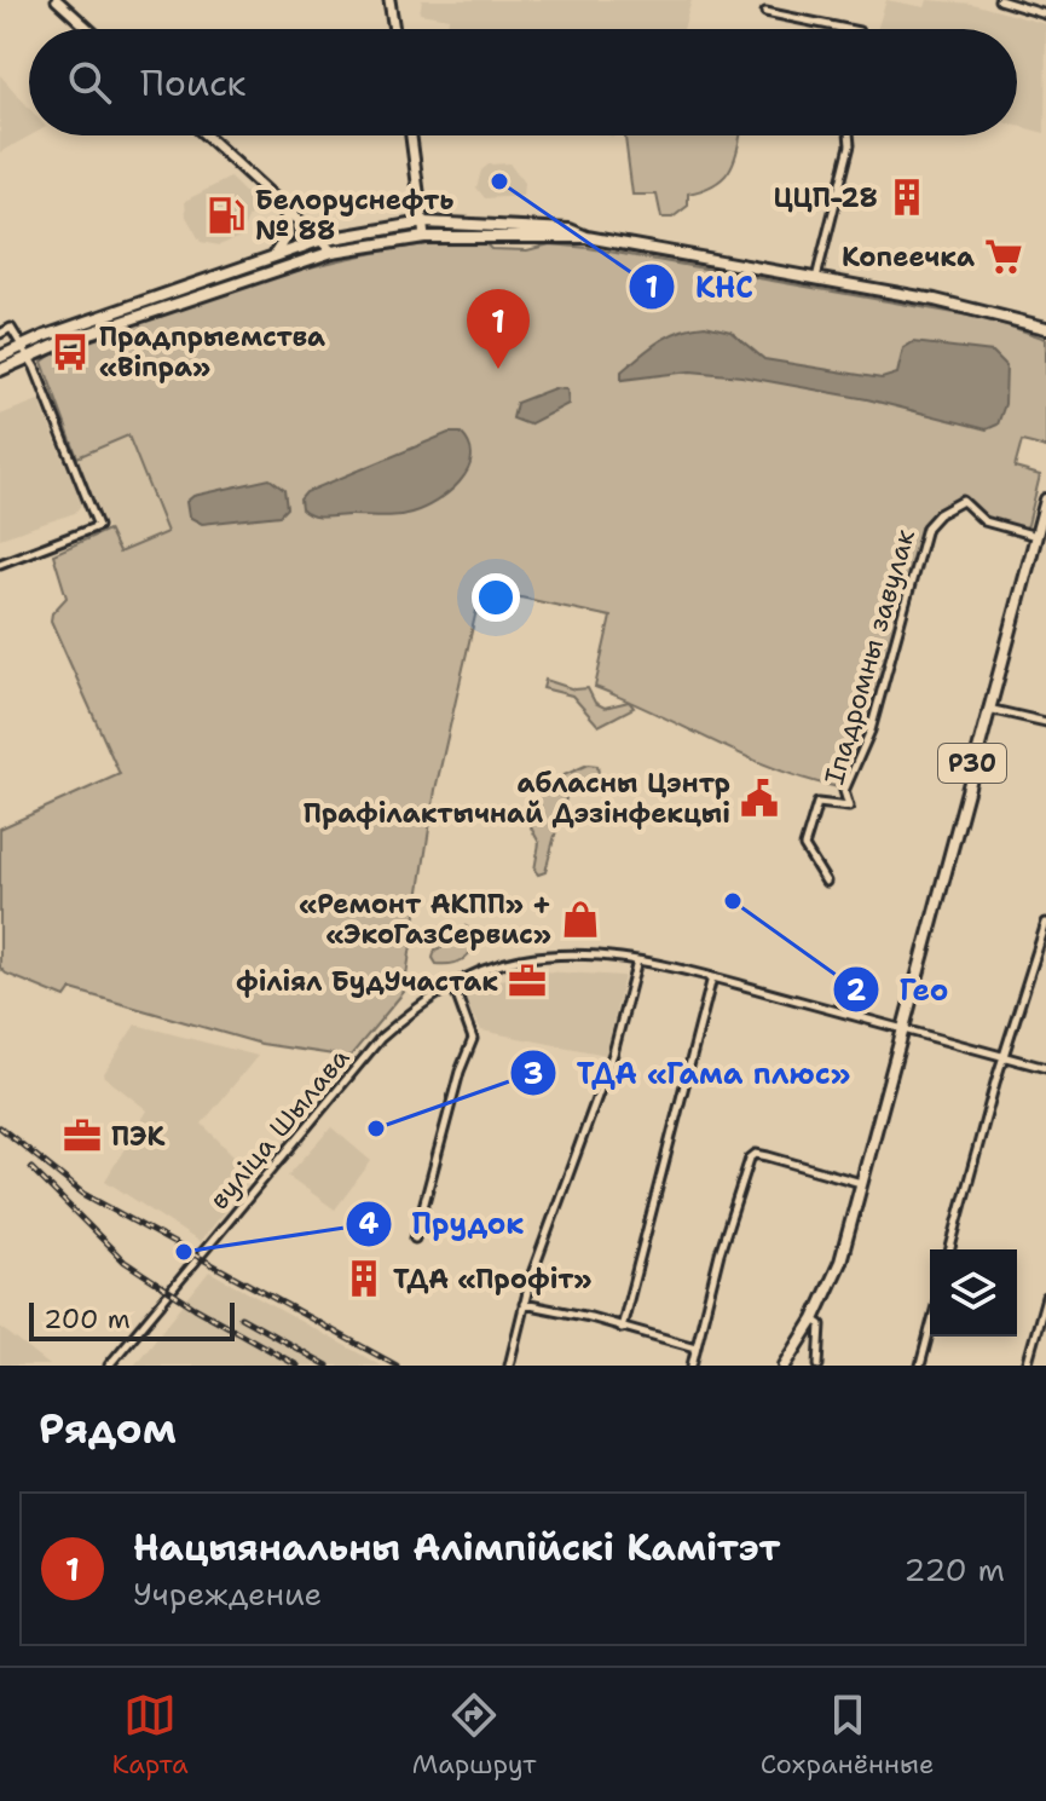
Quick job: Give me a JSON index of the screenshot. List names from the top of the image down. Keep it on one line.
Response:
{"streets":{"main road":["Р30"],"street":["Іпадромны завулак","вуліца Шылава"]},"crossings":[["Іпадромны завулак","Р30"],["Р30","вуліца Шылава"]],"places":{"other":["КНС","Гео","ТДА «Гама плюс»","Прудок"],"building":["ЦЦП-28","ТДА «Профіт»"],"fuel station":["Белоруснефть № 88"],"supermarket":["Копеечка"],"bus stop":["Прадпрыемства «Віпра»"],"public building":["абласны Цэнтр Прафілактычнай Дэзінфекцыі"],"shop":["«Ремонт АКПП» + «ЭкоГазСервис»"],"office":["філіял БудУчастак","ПЭК"]},"scale_bar":"200 m","page":{"search":"Поиск","pins":"1","scale":"200 m","heading":"Рядом","list":[{"mark":"1","name":"Нацыянальны Алімпійскі Камітэт","note":"Учреждение","value":"220 m"}],"nav":["Карта","Маршрут","Сохранённые"]}}
